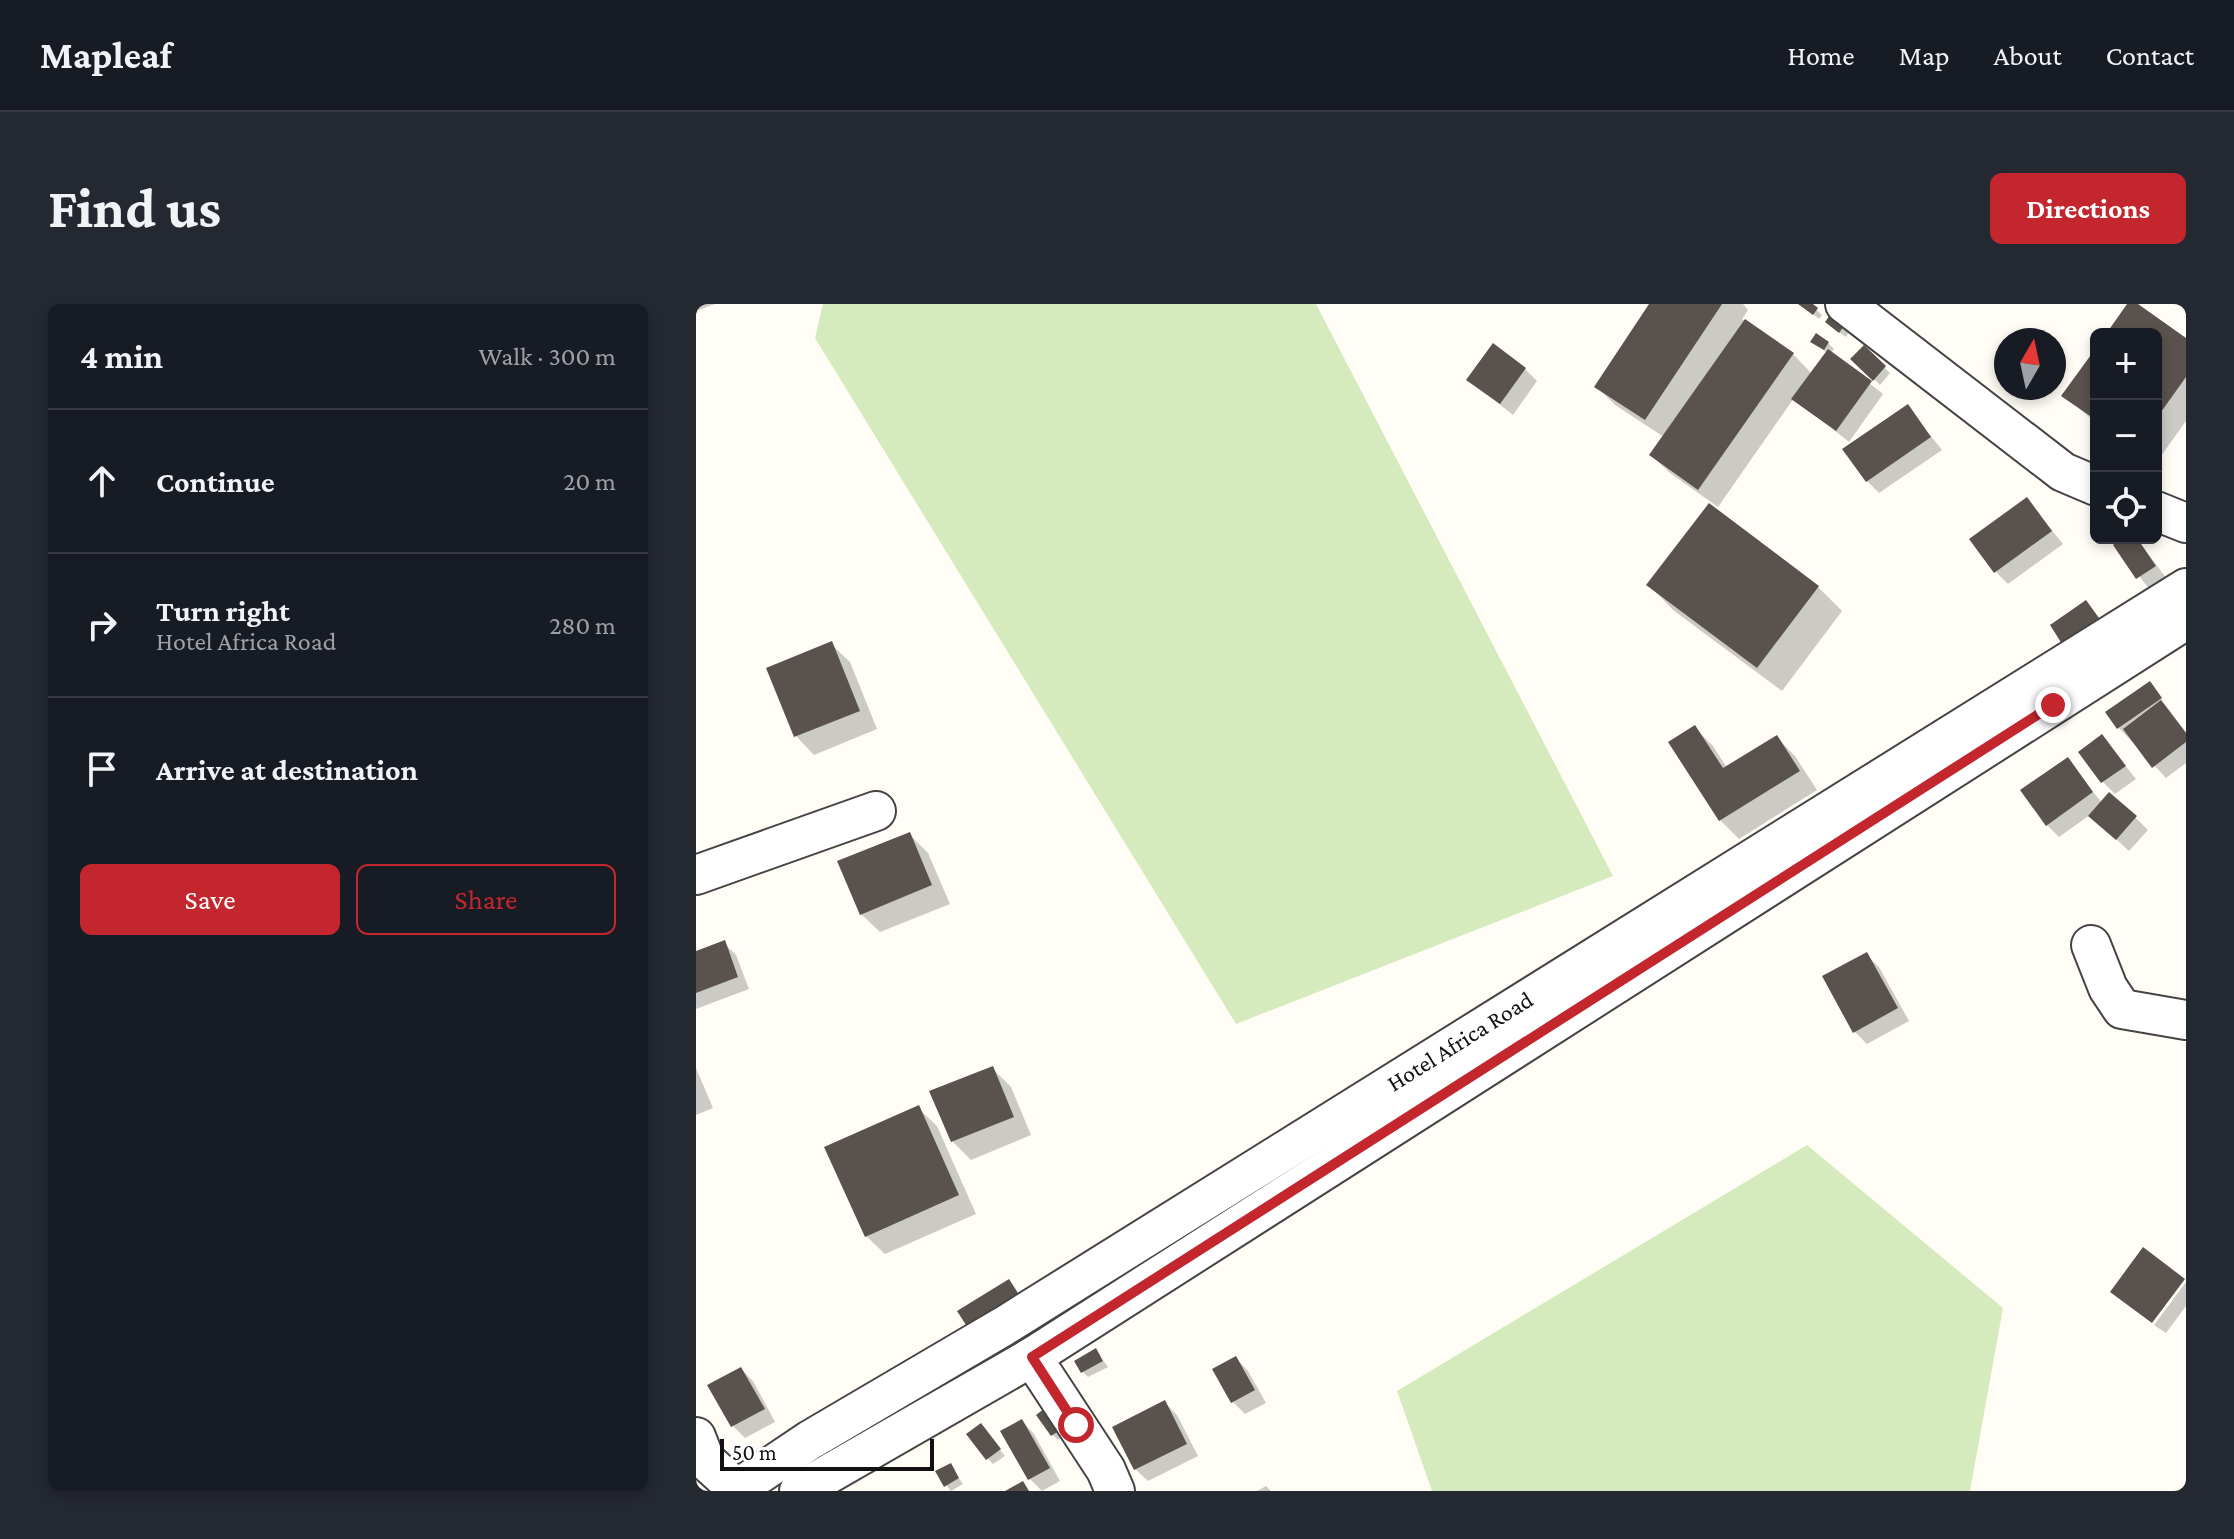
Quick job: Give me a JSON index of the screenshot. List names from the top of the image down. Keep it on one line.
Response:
{"streets":{"street":["Hotel Africa Road"]},"scale_bar":"50 m","north":"top","page":{"header":"Mapleaf","nav":["Home","Map","About","Contact"],"buttons":["Directions",["Save","Share"]],"title":"Find us","heading":["4 min","Walk · 300 m"],"map_buttons":["+","−"],"list":[["Continue","20 m"],["Turn right","Hotel Africa Road","280 m"],"Arrive at destination"],"scale":"50 m"}}
